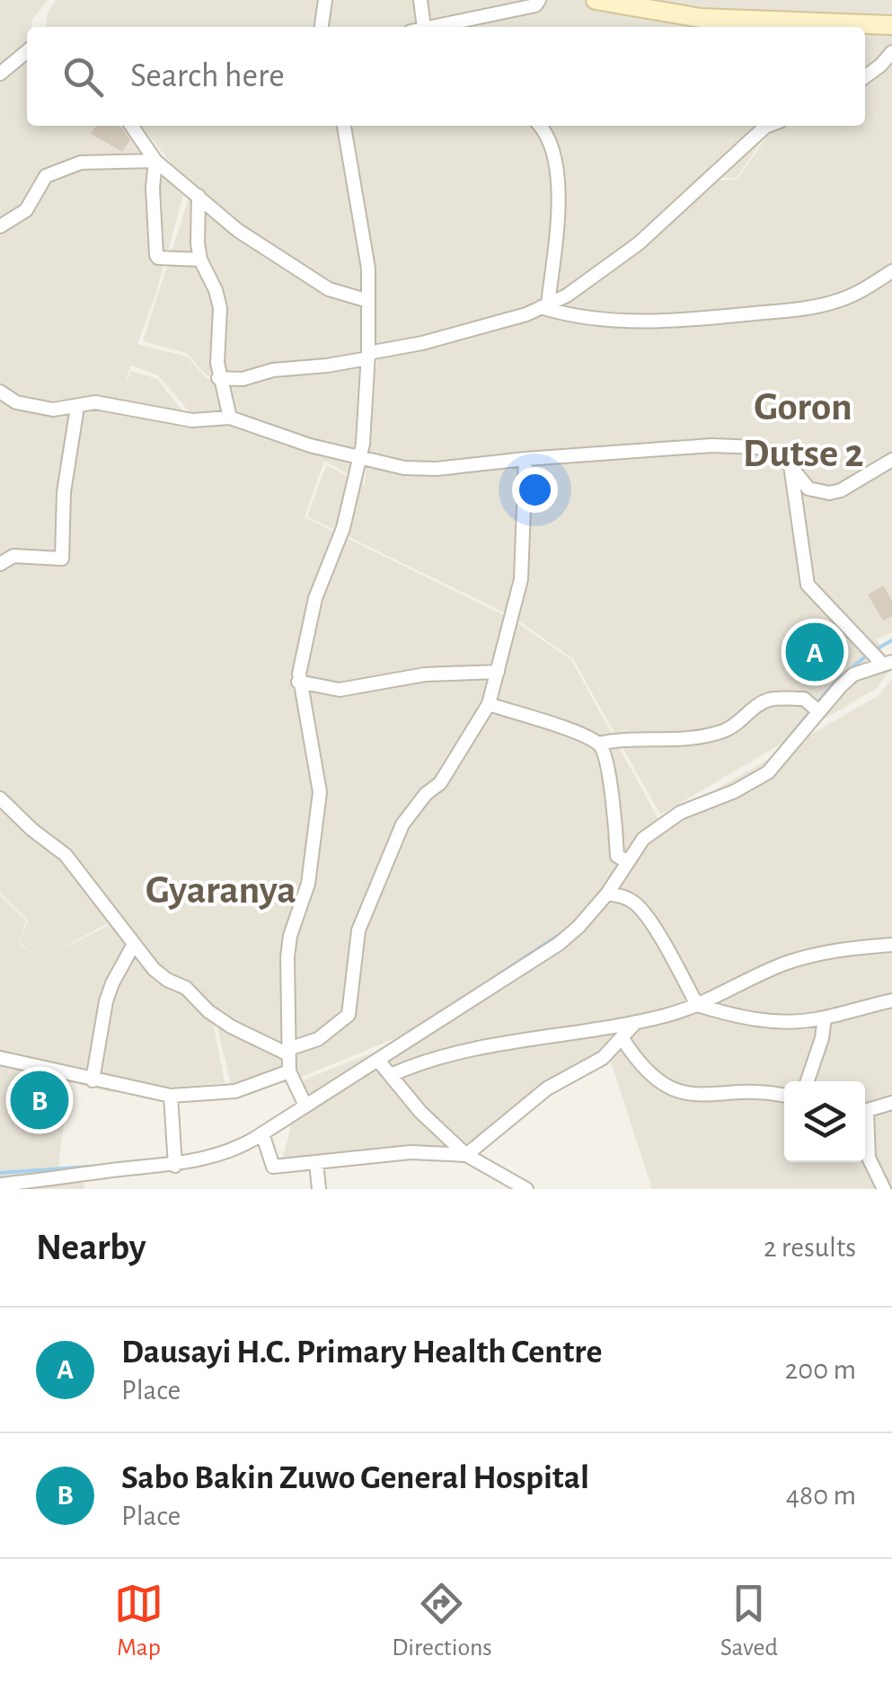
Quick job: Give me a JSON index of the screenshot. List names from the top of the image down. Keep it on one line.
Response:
{"districts":["Goron Dutse 2","Gyaranya"],"page":{"search":"Search here","pins":["A","B"],"heading":["Nearby","2 results"],"list":[{"mark":"A","name":"Dausayi H.C. Primary Health Centre","note":"Place","value":"200 m"},{"mark":"B","name":"Sabo Bakin Zuwo General Hospital","note":"Place","value":"480 m"}],"nav":["Map","Directions","Saved"]}}
